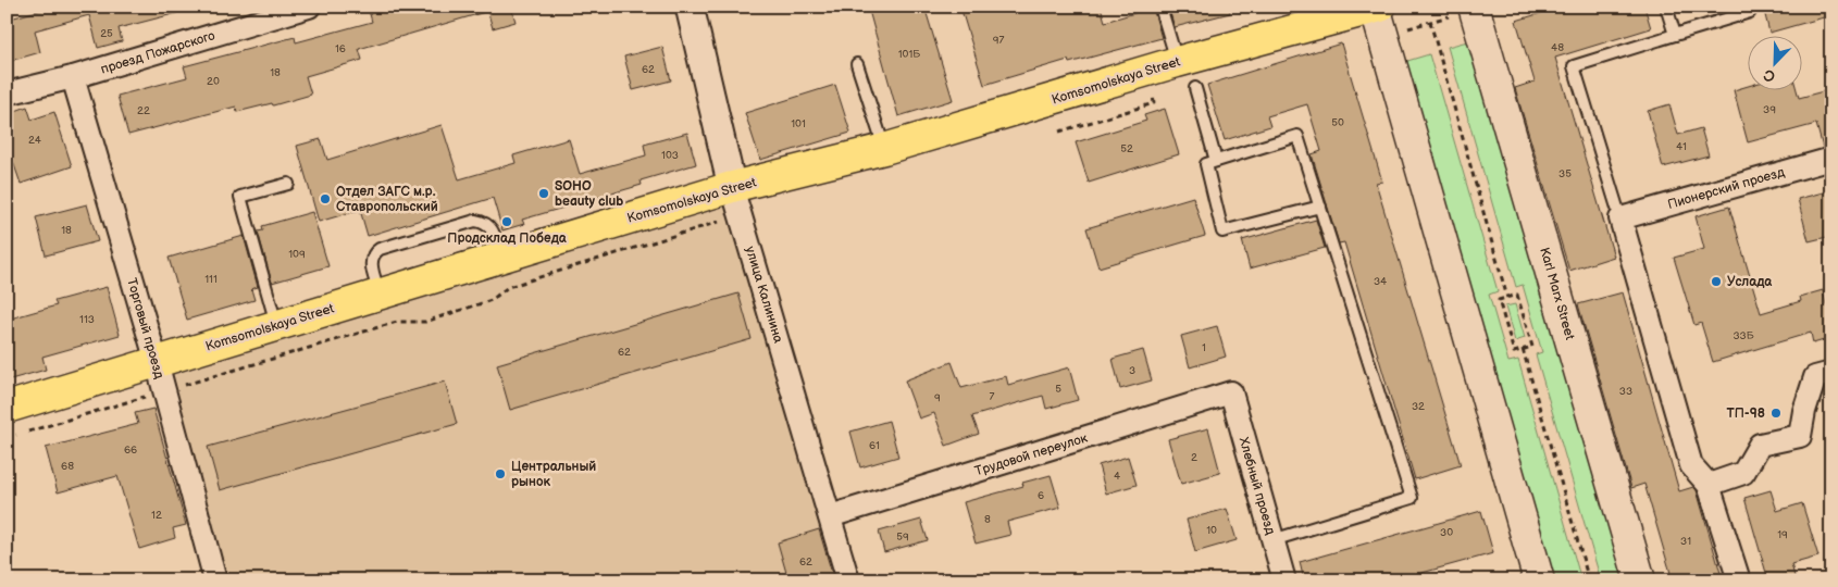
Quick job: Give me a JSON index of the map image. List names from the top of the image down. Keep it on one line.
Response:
{"streets":{"main road":["Komsomolskaya Street","Karl Marx Street"],"street":["проезд Пожарского","Пионерский проезд","улица Калинина","Торговый проезд","Трудовой переулок","Хлебный проезд"]},"crossings":[["проезд Пожарского","Торговый проезд"],["Komsomolskaya Street","улица Калинина"],["Komsomolskaya Street","Торговый проезд"],["улица Калинина","Трудовой переулок"],["Трудовой переулок","Хлебный проезд"]],"places":["SOHO beauty club","Отдел ЗАГС м.р. Ставропольский","Продсклад Победа","Услада","ТП-98","Центральный рынок"],"house_numbers":["25","97","48","16","101Б","62","18","20","39","22","50","101","24","41","52","103","35","18","109","111","34","113","33Б","1","62","3","5","33","7","9","32","61","66","2","68","4","6","12","8","10","30","19","59","31","62"],"north":"bottom left"}
